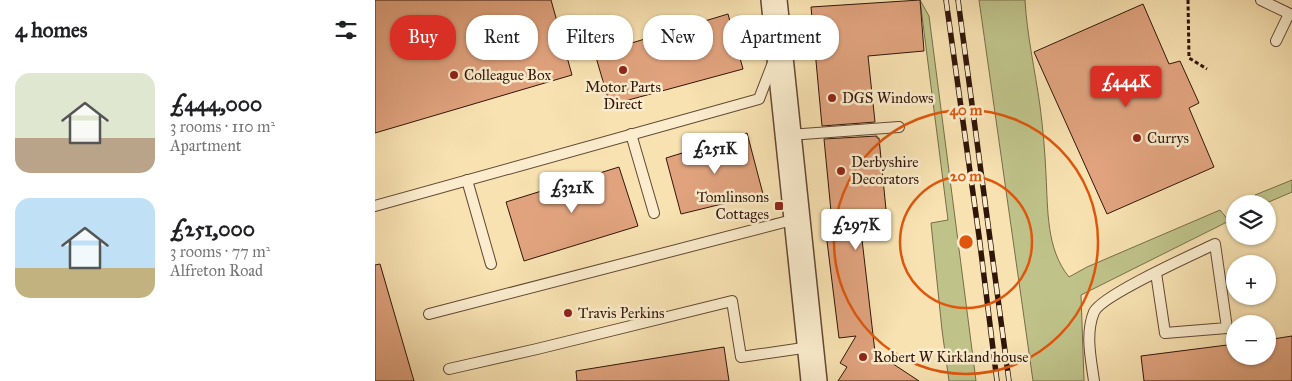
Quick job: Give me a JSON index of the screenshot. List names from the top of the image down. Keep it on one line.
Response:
{"places":{"other":["Motor Parts Direct","Colleague Box","DGS Windows","Currys","Derbyshire Decorators","Travis Perkins","Robert W Kirkland house"],"transit":["Tomlinsons Cottages"]},"page":{"heading":"4 homes","chip":["Buy","Rent","Filters","New","Apartment"],"list":[{"name":"£444,000","note":"3 rooms · 110 m² · Apartment"},{"name":"£251,000","note":"3 rooms · 77 m² · Alfreton Road"}],"price":["£444K","£251K","£321K","£297K"],"map_buttons":["+","−"]},"rings":["40 m","20 m"]}
